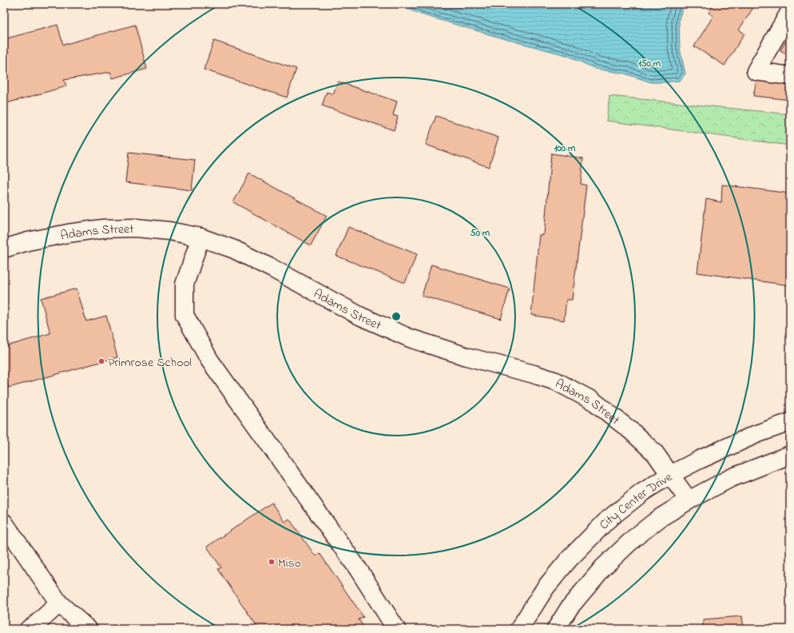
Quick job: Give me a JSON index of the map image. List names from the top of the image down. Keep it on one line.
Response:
{"streets":{"street":["Adams Street","City Center Drive"]},"crossings":[["Adams Street","City Center Drive"]],"places":["Primrose School","Miso"],"rings":["150 m","100 m","50 m"]}
